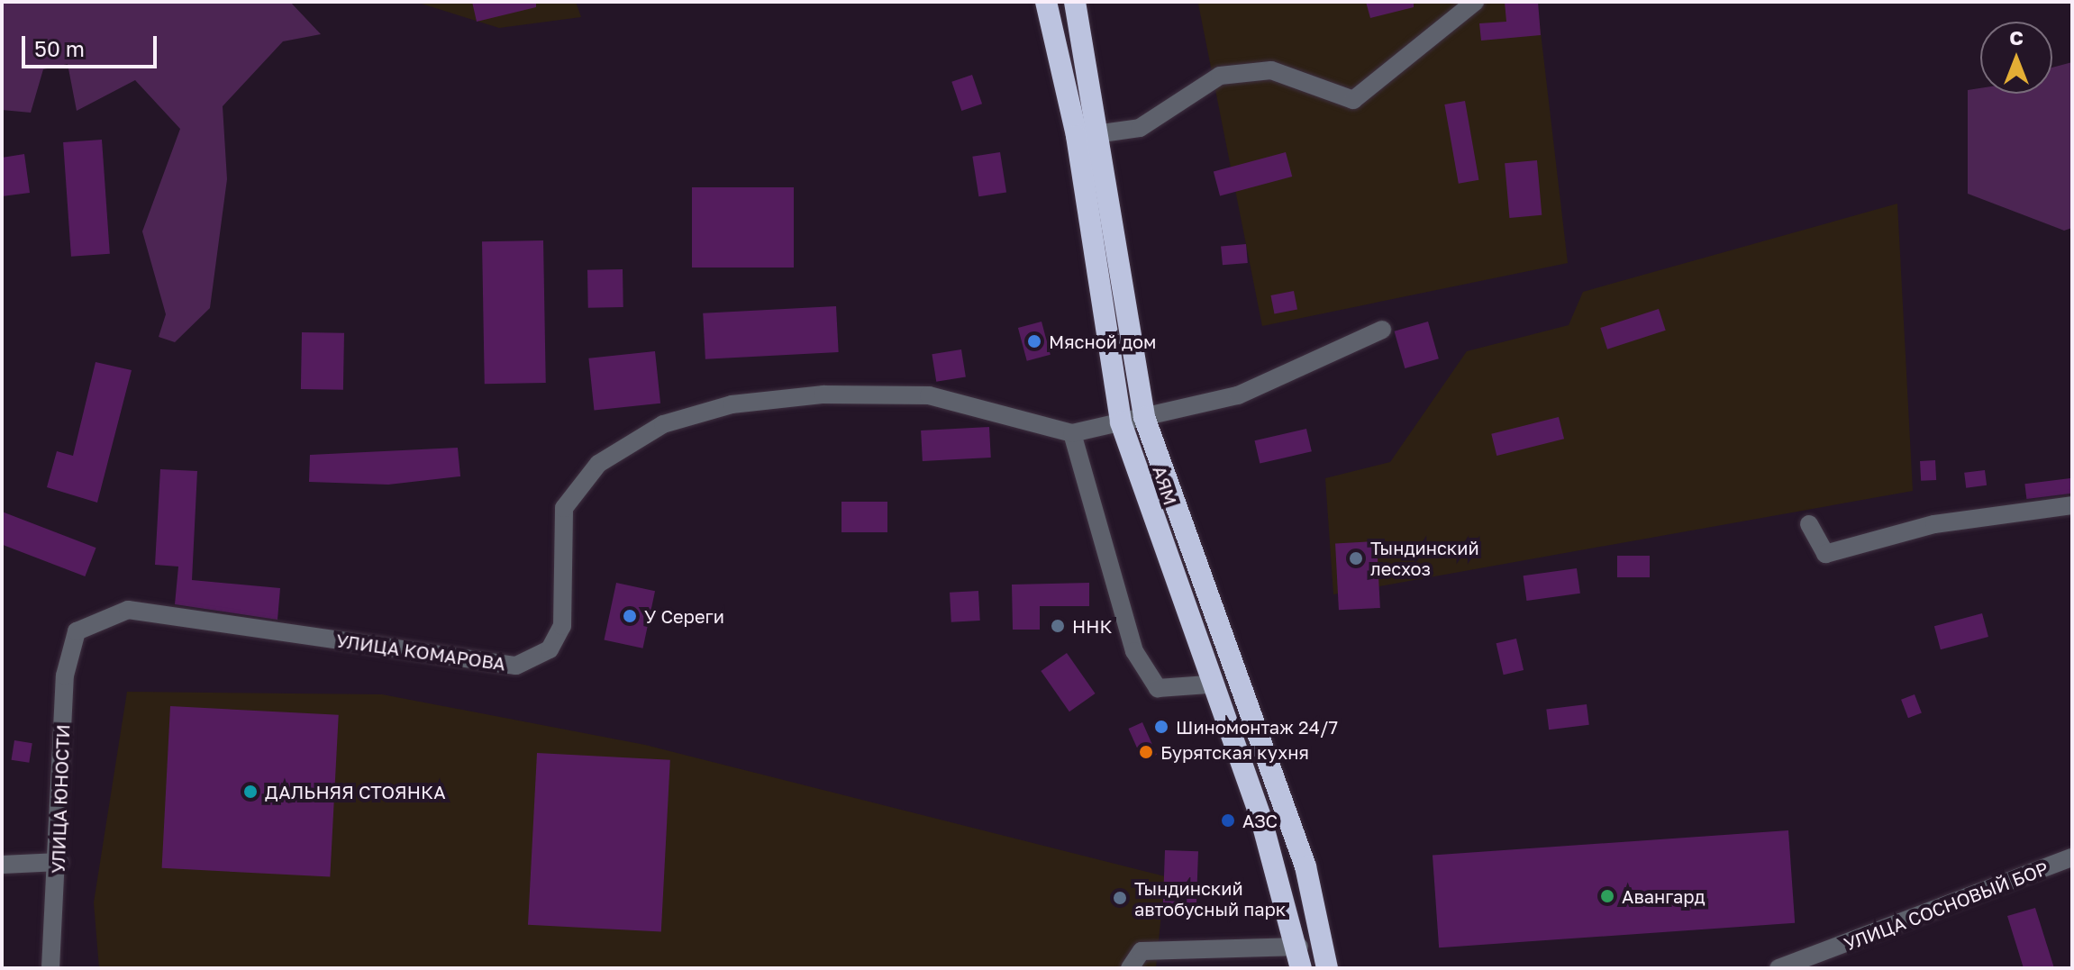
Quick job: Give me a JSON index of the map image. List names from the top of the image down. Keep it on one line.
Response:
{"streets":{"highway":["АЯМ"],"street":["УЛИЦА КОМАРОВА","УЛИЦА ЮНОСТИ","УЛИЦА СОСНОВЫЙ БОР"]},"crossings":[["УЛИЦА КОМАРОВА","УЛИЦА ЮНОСТИ"]],"places":["Мясной дом","Тындинский лесхоз","У Сереги","ННК","Шиномонтаж 24/7","Бурятская кухня","ДАЛЬНЯЯ СТОЯНКА","АЗС","Авангард","Тындинский автобусный парк"],"scale_bar":"50 m","north":"top"}
